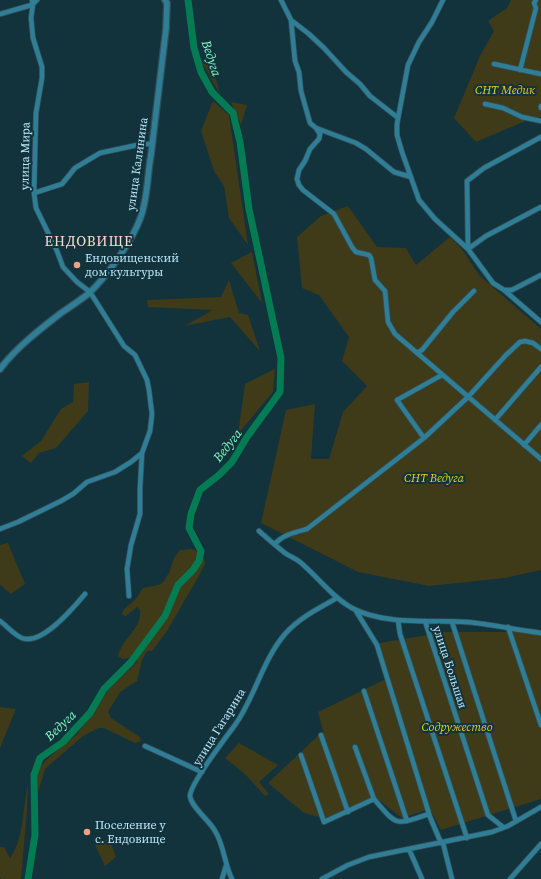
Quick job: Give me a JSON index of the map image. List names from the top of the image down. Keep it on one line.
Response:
{"streets":{"street":["улица Мира","улица Калинина","улица Большая","улица Гагарина"]},"crossings":[["улица Мира","улица Калинина"]],"districts":["ЕНДОВИЩЕ"],"water":["Ведуга"],"parks":["СНТ Медик","СНТ Ведуга","Содружество"],"places":["Ендовищенский дом культуры","Поселение у с. Ендовище"]}
